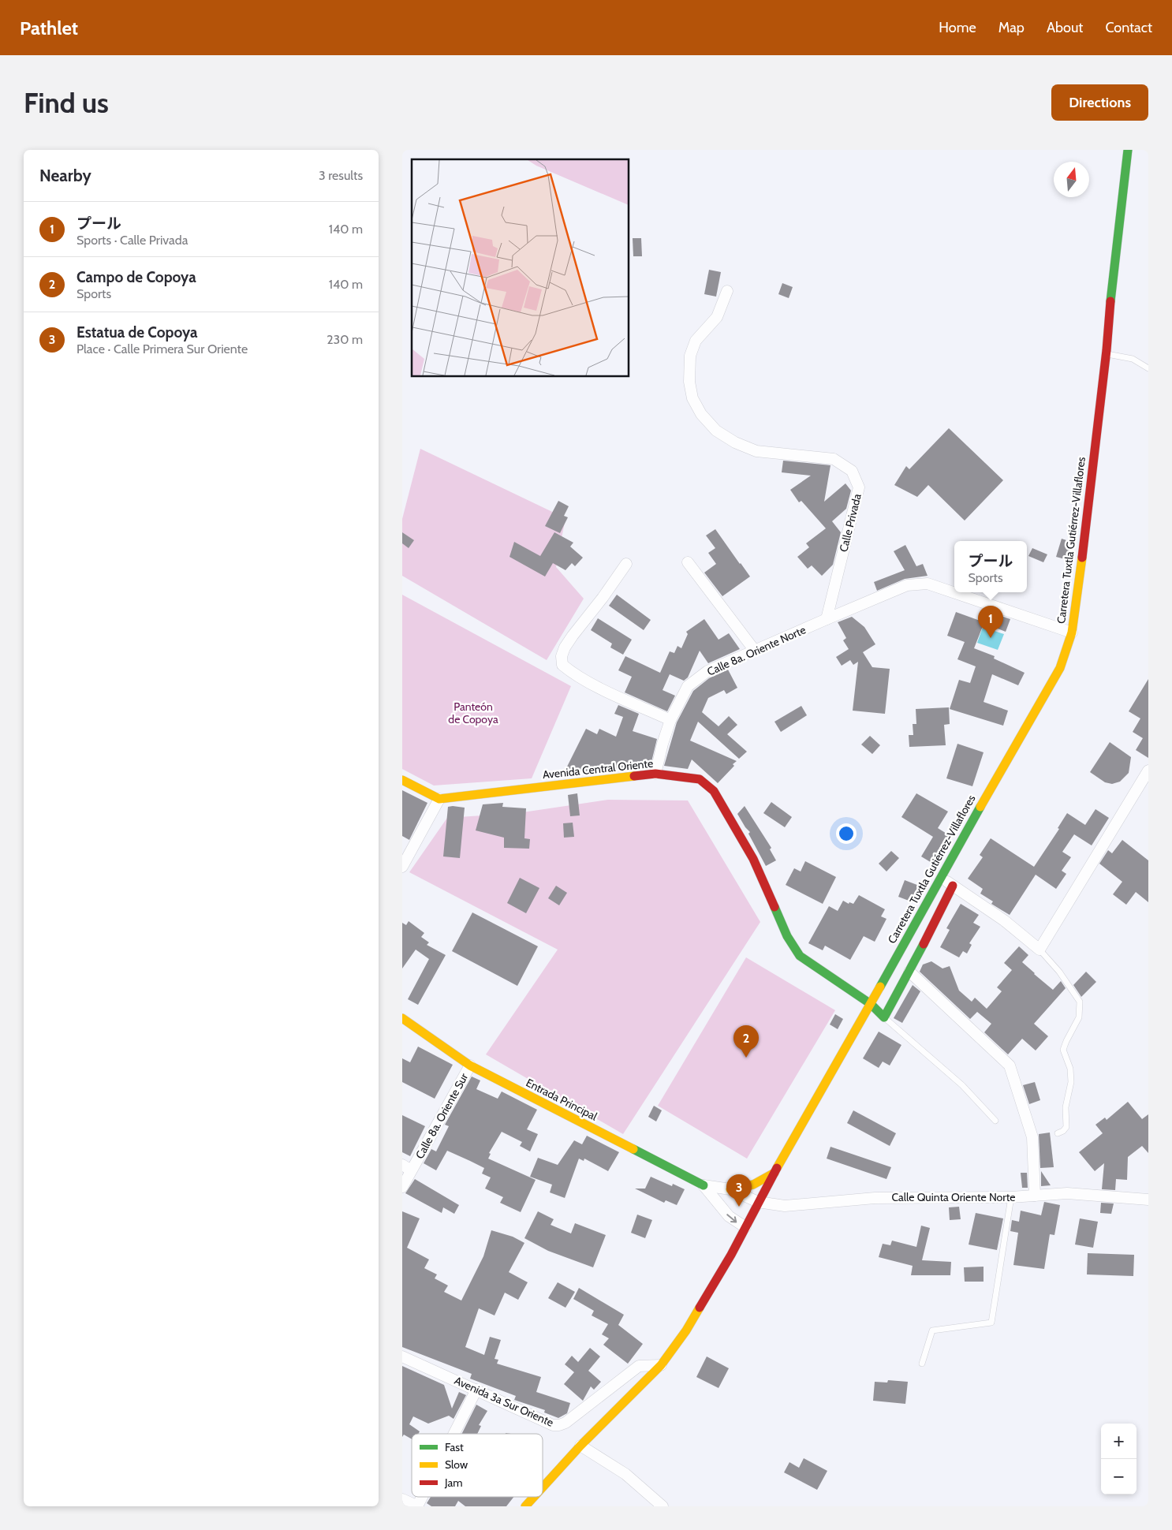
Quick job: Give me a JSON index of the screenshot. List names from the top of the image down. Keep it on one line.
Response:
{"streets":{"main road":["Carretera Tuxtla Gutiérrez-Villaflores","Avenida Central Oriente","Entrada Principal"],"street":["Calle Privada","Calle 8a. Oriente Norte","Calle 8a. Oriente Sur","Calle Quinta Oriente Norte","Avenida 3a Sur Oriente"]},"crossings":[["Calle Privada","Calle 8a. Oriente Norte"],["Carretera Tuxtla Gutiérrez-Villaflores","Avenida Central Oriente"],["Carretera Tuxtla Gutiérrez-Villaflores","Calle Quinta Oriente Norte"],["Carretera Tuxtla Gutiérrez-Villaflores","Avenida 3a Sur Oriente"],["Calle 8a. Oriente Norte","Avenida Central Oriente"],["Entrada Principal","Calle 8a. Oriente Sur"],["Entrada Principal","Calle Quinta Oriente Norte"]],"parks":["Panteón de Copoya"],"legend":["Fast","Slow","Jam"],"north":"top","page":{"header":"Pathlet","nav":["Home","Map","About","Contact"],"buttons":"Directions","title":"Find us","heading":["Nearby","3 results"],"list":[{"mark":"1","name":"プール","note":"Sports · Calle Privada","value":"140 m"},{"mark":"2","name":"Campo de Copoya","note":"Sports","value":"140 m"},{"mark":"3","name":"Estatua de Copoya","note":"Place · Calle Primera Sur Oriente","value":"230 m"}],"popup":["プール","Sports"],"pins":["1","2","3"],"map_buttons":["+","−"]}}
